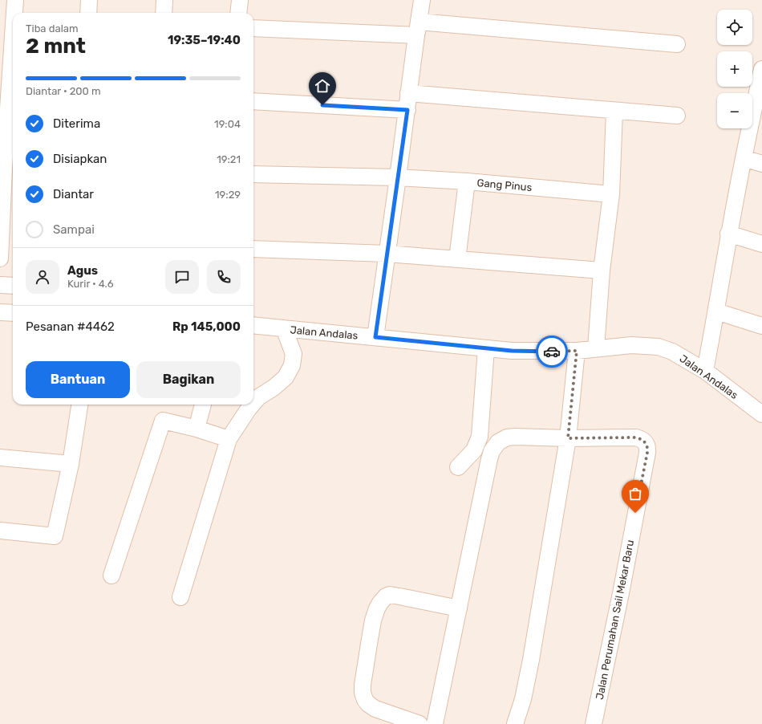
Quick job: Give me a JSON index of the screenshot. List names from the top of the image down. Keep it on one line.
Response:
{"streets":{"street":["Gang Pinus","Jalan Andalas","Jalan Perumahan Sail Mekar Baru"]},"page":{"map_buttons":["+","−"],"heading":["2 mnt","Tiba dalam","19:35–19:40"],"panel":["Agus","Kurir · 4.6","Pesanan #4462","Rp 145,000"],"bar":"Diantar · 200 m","list":[["Diterima","19:04"],["Disiapkan","19:21"],["Diantar","19:29"],"Sampai"],"buttons":["Bantuan","Bagikan"]}}
